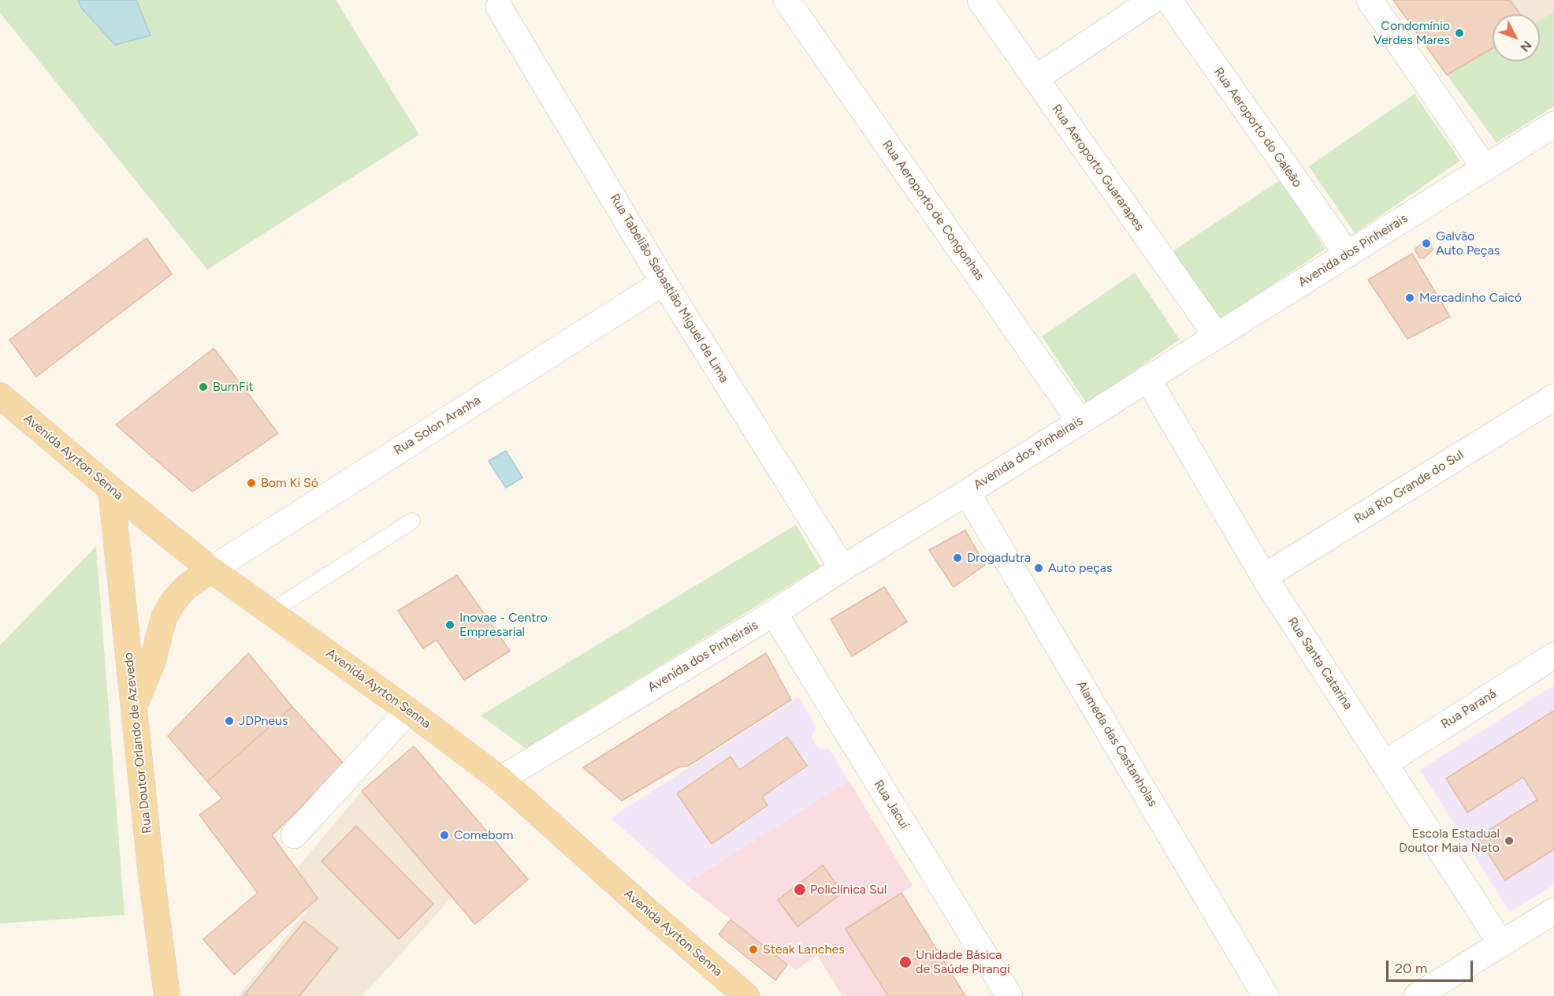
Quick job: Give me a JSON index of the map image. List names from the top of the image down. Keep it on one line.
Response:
{"streets":{"main road":["Avenida Ayrton Senna","Rua Doutor Orlando de Azevedo"],"street":["Rua Aeroporto do Galeão","Rua Aeroporto Guararapes","Rua Aeroporto de Congonhas","Avenida dos Pinheirais","Rua Tabelião Sebastião Miguel de Lima","Rua Solon Aranha","Rua Rio Grande do Sul","Rua Santa Catarina","Rua Paraná","Alameda das Castanholas","Rua Jacuí"]},"crossings":[["Rua Aeroporto do Galeão","Avenida dos Pinheirais"],["Rua Aeroporto Guararapes","Avenida dos Pinheirais"],["Rua Aeroporto de Congonhas","Avenida dos Pinheirais"],["Avenida dos Pinheirais","Rua Tabelião Sebastião Miguel de Lima"],["Avenida dos Pinheirais","Avenida Ayrton Senna"],["Avenida dos Pinheirais","Rua Santa Catarina"],["Avenida dos Pinheirais","Alameda das Castanholas"],["Avenida dos Pinheirais","Rua Jacuí"],["Rua Tabelião Sebastião Miguel de Lima","Rua Solon Aranha"],["Rua Solon Aranha","Avenida Ayrton Senna"],["Avenida Ayrton Senna","Rua Doutor Orlando de Azevedo"],["Rua Rio Grande do Sul","Rua Santa Catarina"],["Rua Santa Catarina","Rua Paraná"]],"places":["Condomínio Verdes Mares","Galvão Auto Peças","Mercadinho Caicó","BurnFit","Bom Ki Só","Drogadutra","Auto peças","Inovae - Centro Empresarial","JDPneus","Comebom","Escola Estadual Doutor Maia Neto","Policlínica Sul","Steak Lanches","Unidade Básica de Saúde Pirangi"],"scale_bar":"20 m","north":"bottom right"}
